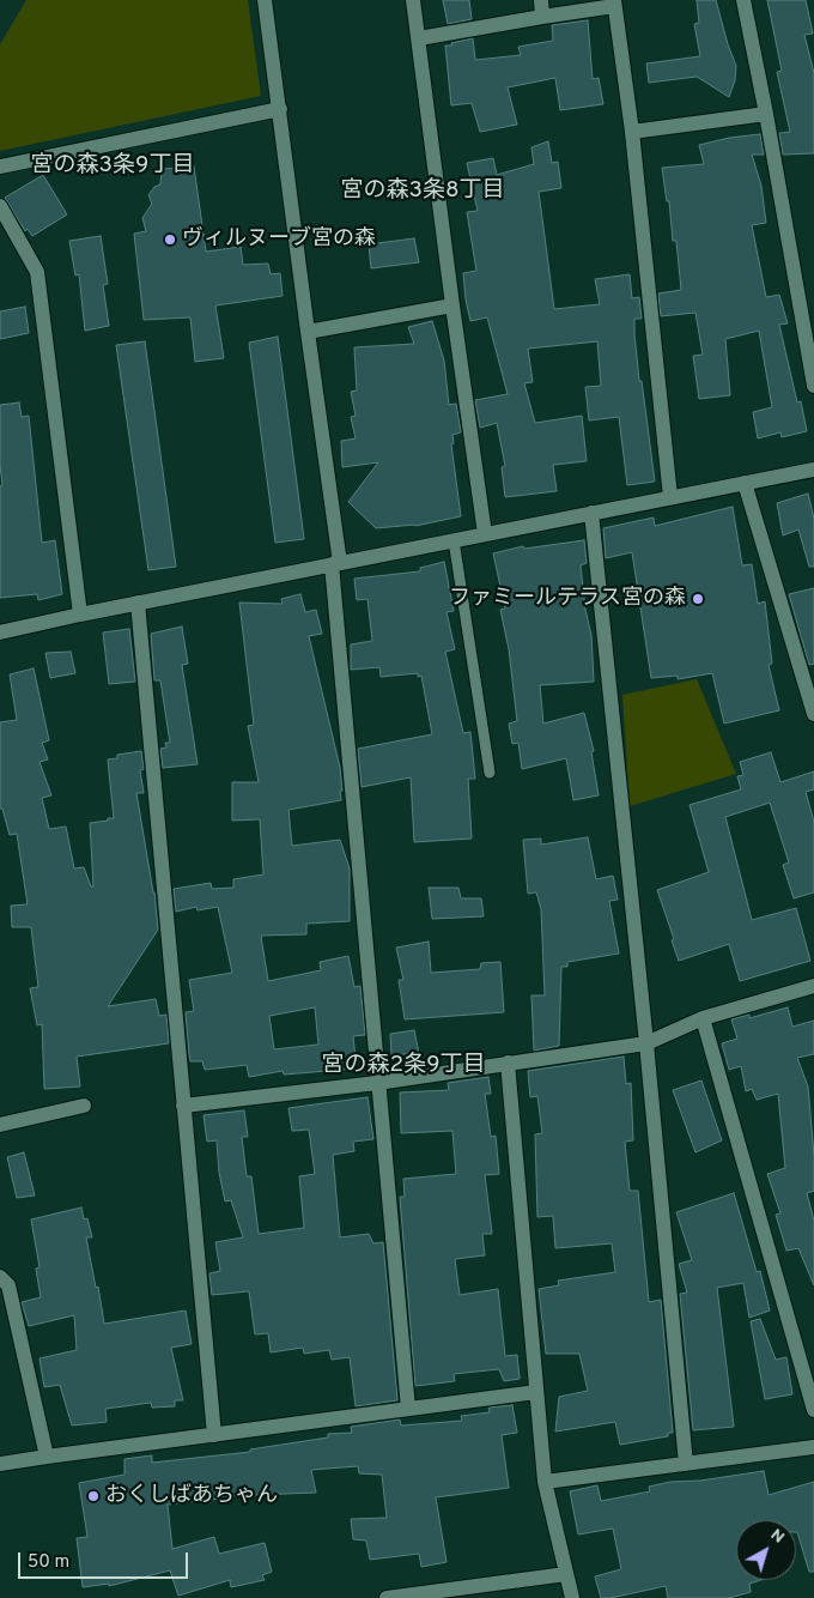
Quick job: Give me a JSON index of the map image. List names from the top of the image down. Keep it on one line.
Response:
{"districts":["宮の森3条9丁目","宮の森3条8丁目","宮の森2条9丁目"],"places":["ヴィルヌーブ宮の森","ファミールテラス宮の森","おくしばあちゃん"],"scale_bar":"50 m","north":"top right"}
